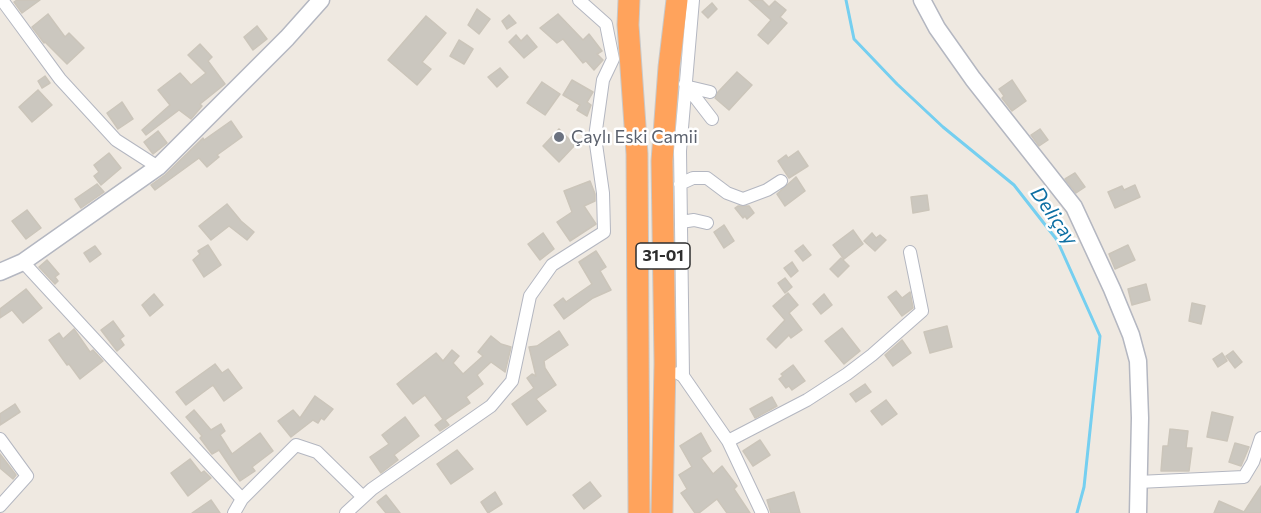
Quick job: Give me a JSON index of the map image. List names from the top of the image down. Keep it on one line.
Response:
{"streets":{"highway":["31-01"]},"water":["Deliçay"],"places":["Çaylı Eski Camii"]}
